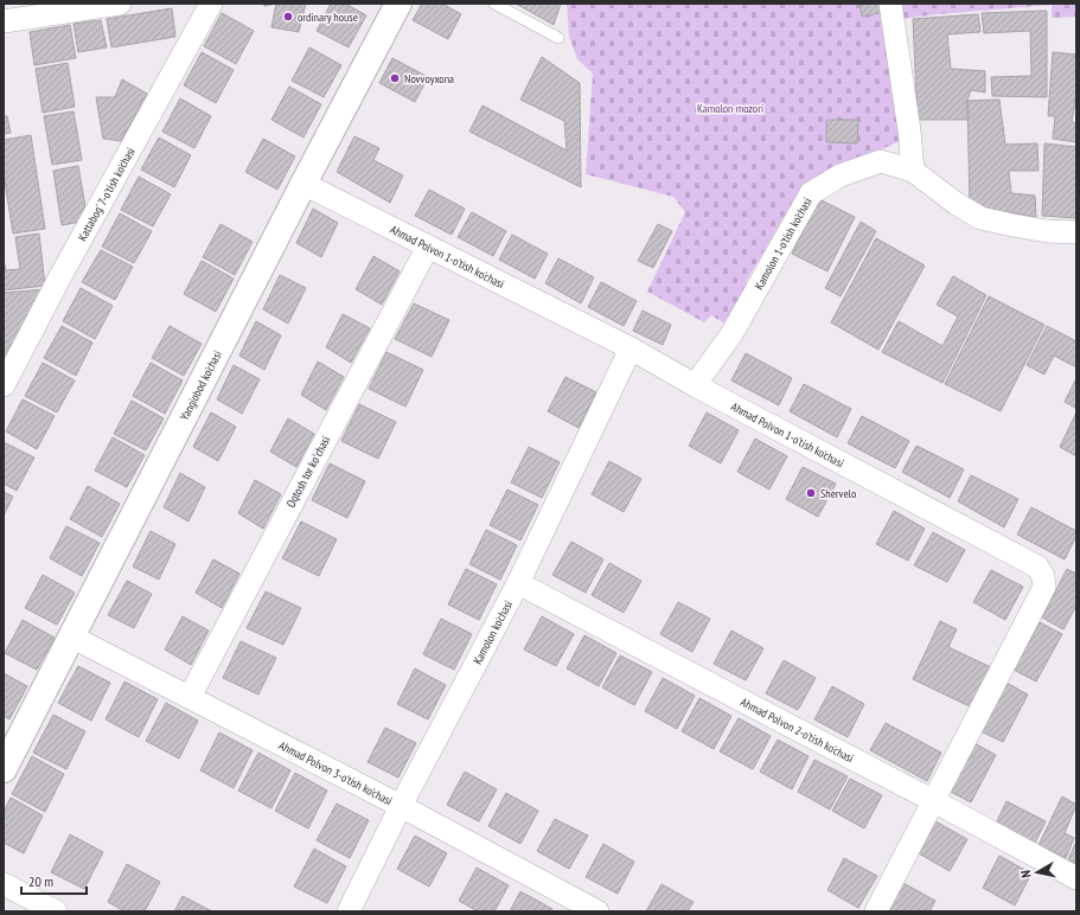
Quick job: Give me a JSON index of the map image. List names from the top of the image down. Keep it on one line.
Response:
{"streets":{"street":["Kattabog' 7-o'tish ko'chasi","Kamolon 1-o'tish ko'chasi","Ahmad Polvon 1-o'tish ko'chasi","Yangiobod ko'chasi","Oqtosh tor koʻchasi","Kamolon ko'chasi","Ahmad Polvon 2-o'tish ko'chasi","Ahmad Polvon 3-o'tish ko'chasi"]},"crossings":[["Kamolon 1-o'tish ko'chasi","Ahmad Polvon 1-o'tish ko'chasi"],["Ahmad Polvon 1-o'tish ko'chasi","Yangiobod ko'chasi"],["Ahmad Polvon 1-o'tish ko'chasi","Oqtosh tor koʻchasi"],["Ahmad Polvon 1-o'tish ko'chasi","Kamolon ko'chasi"],["Ahmad Polvon 1-o'tish ko'chasi","Ahmad Polvon 2-o'tish ko'chasi"],["Yangiobod ko'chasi","Ahmad Polvon 3-o'tish ko'chasi"],["Oqtosh tor koʻchasi","Ahmad Polvon 3-o'tish ko'chasi"],["Kamolon ko'chasi","Ahmad Polvon 2-o'tish ko'chasi"],["Kamolon ko'chasi","Ahmad Polvon 3-o'tish ko'chasi"]],"parks":["Kamolon mozori"],"places":["ordinary house","Novvoyxona","Shervelo"],"scale_bar":"20 m","north":"left"}
